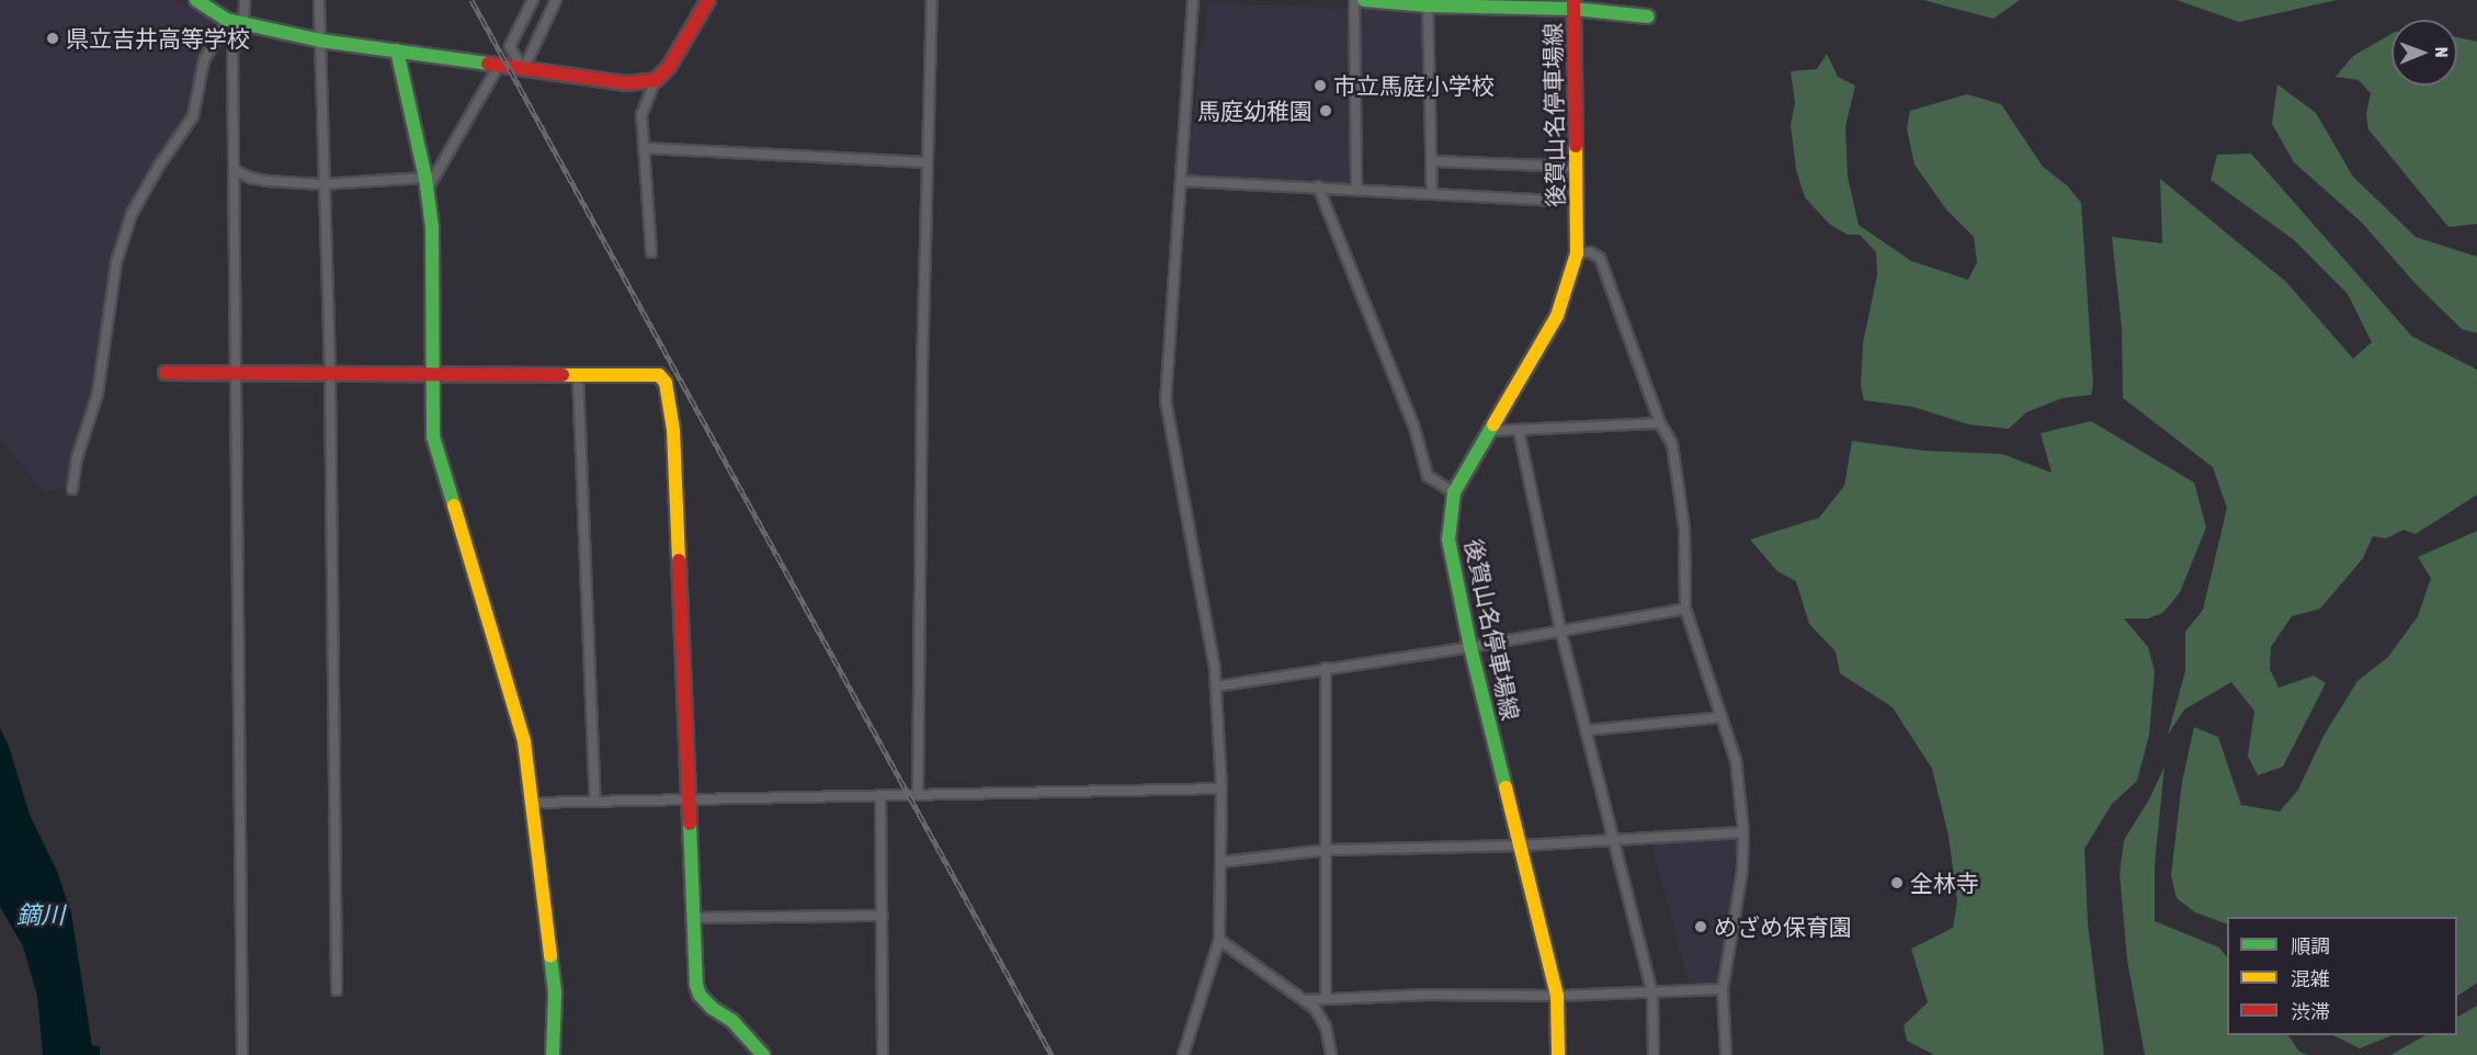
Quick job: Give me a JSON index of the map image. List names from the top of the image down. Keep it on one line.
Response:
{"streets":{"street":["後賀山名停車場線"]},"water":["鏑川"],"places":["県立吉井高等学校","市立馬庭小学校","馬庭幼稚園","全林寺","めざめ保育園"],"legend":["順調","混雑","渋滞"],"north":"right"}
